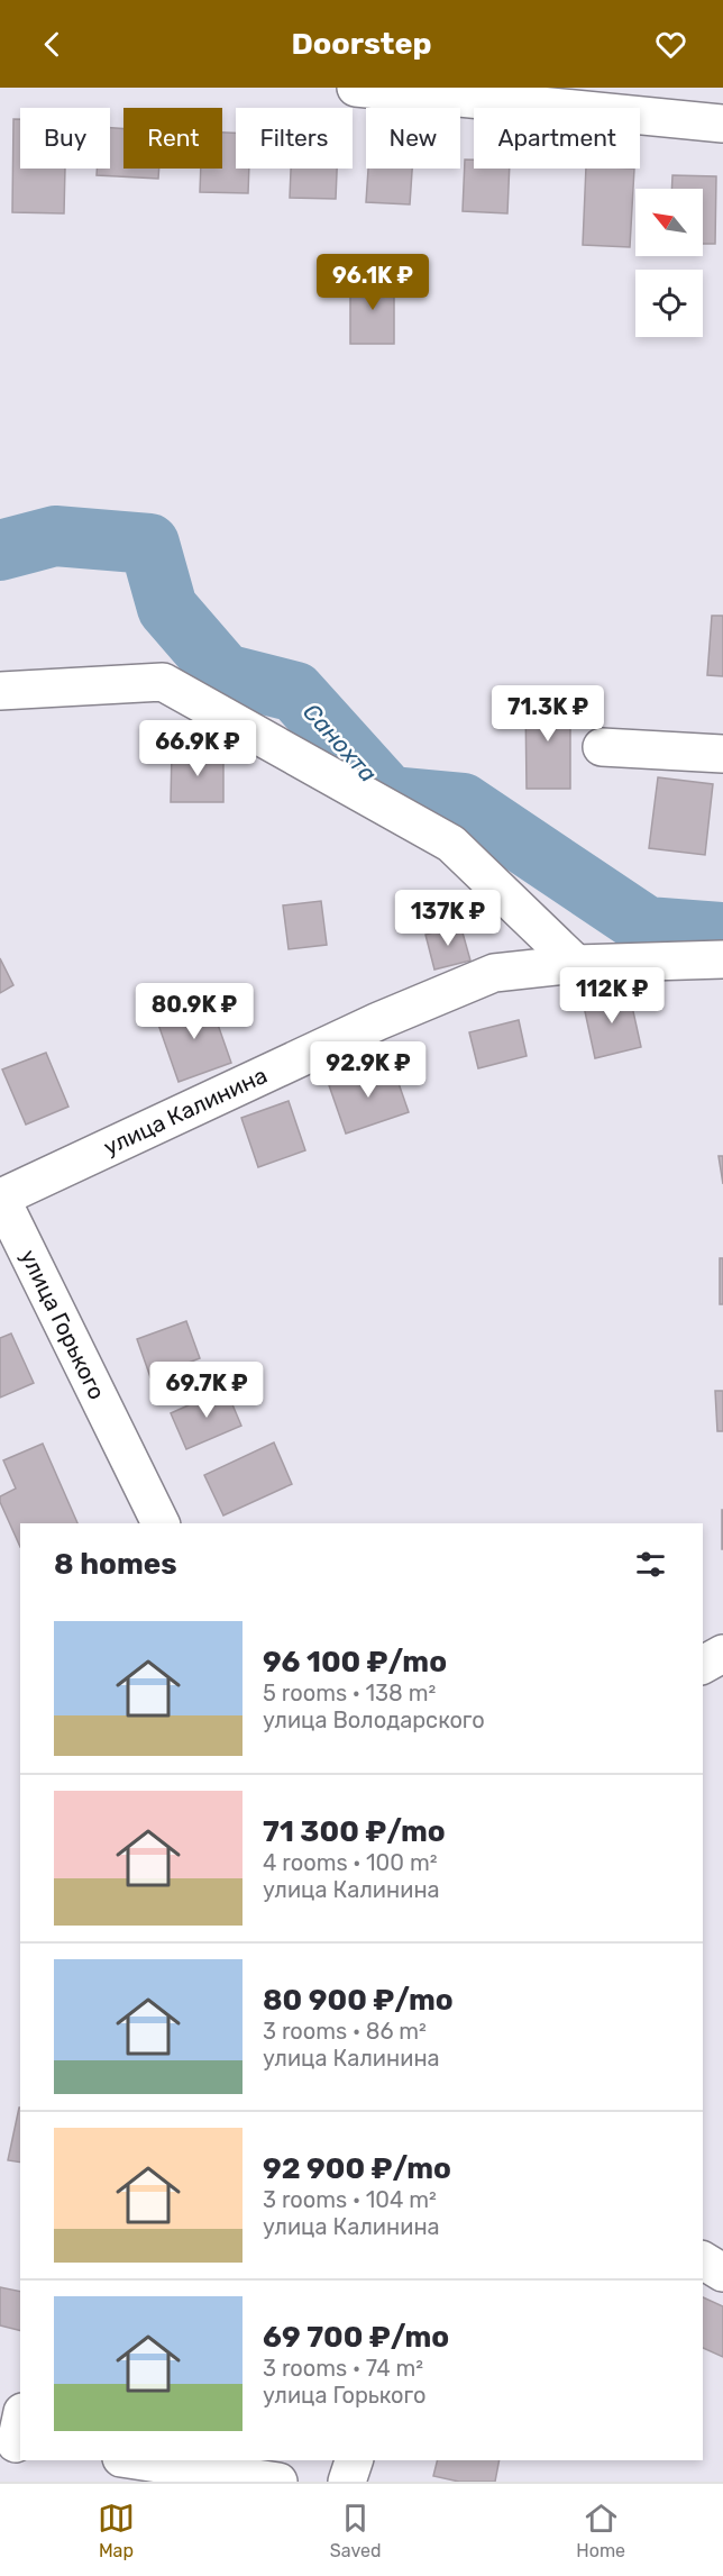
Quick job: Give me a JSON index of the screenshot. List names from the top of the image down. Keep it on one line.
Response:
{"streets":{"street":["улица Калинина","улица Горького"]},"crossings":[["улица Калинина","улица Горького"]],"water":["Санохта"],"north":"top left","page":{"header":"Doorstep","chip":["Buy","Rent","Filters","New","Apartment"],"price":["96.1K ₽","71.3K ₽","66.9K ₽","137K ₽","112K ₽","80.9K ₽","92.9K ₽","69.7K ₽"],"heading":"8 homes","list":[{"name":"96 100 ₽/mo","note":"5 rooms · 138 m² · улица Володарского"},{"name":"71 300 ₽/mo","note":"4 rooms · 100 m² · улица Калинина"},{"name":"80 900 ₽/mo","note":"3 rooms · 86 m² · улица Калинина"},{"name":"92 900 ₽/mo","note":"3 rooms · 104 m² · улица Калинина"},{"name":"69 700 ₽/mo","note":"3 rooms · 74 m² · улица Горького"}],"tabs":["Map","Saved","Home"]}}
